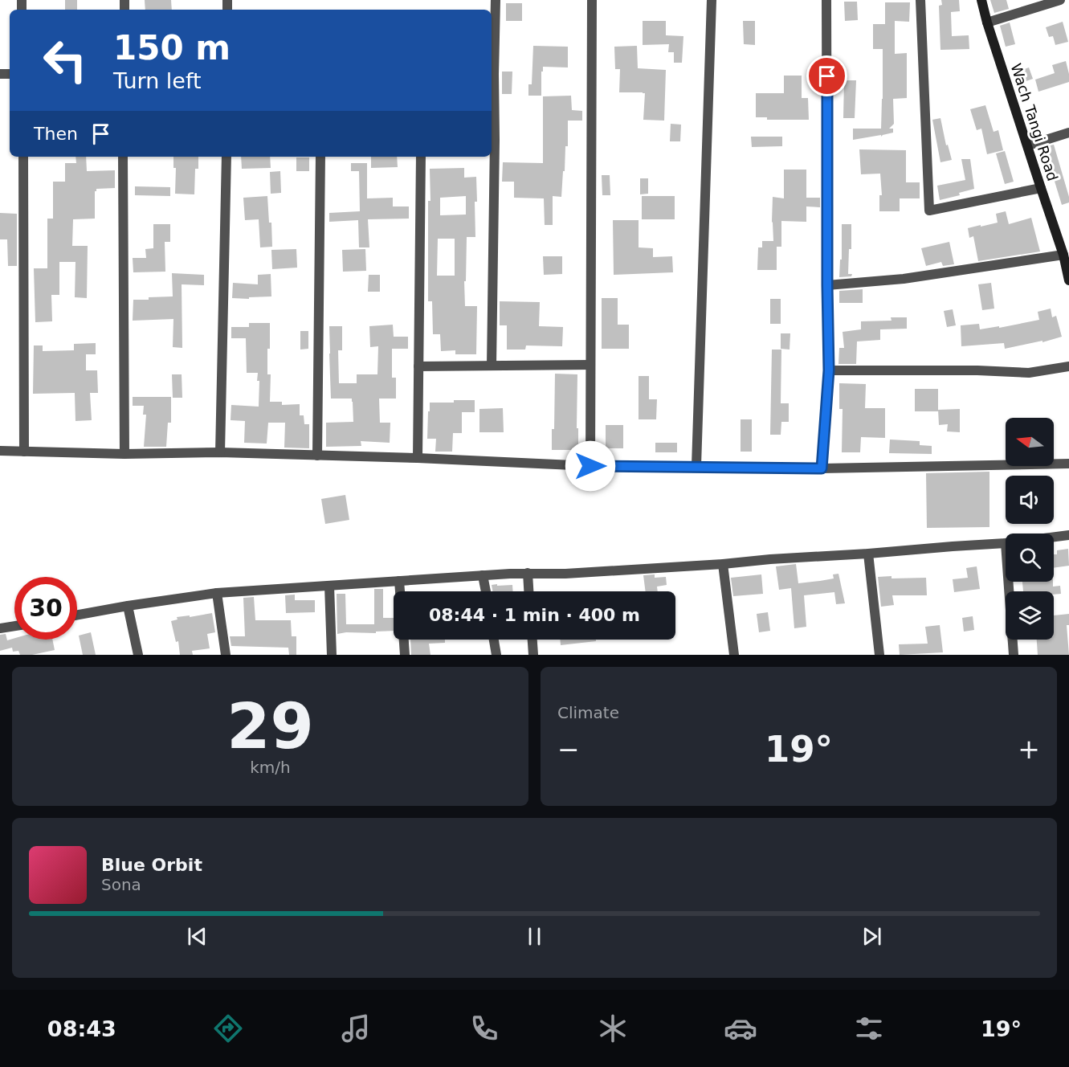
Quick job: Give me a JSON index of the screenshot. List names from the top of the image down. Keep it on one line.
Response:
{"streets":{"main road":["Wach Tangi Road"]},"north":"left","page":{"turn":["150 m","Turn left"],"then":"Then","limit":"30","trip":"08:44 · 1 min · 400 m","tile":[["29","km/h"],"Climate"],"heat":["−","19°","+"],"song":["Blue Orbit","Sona"],"tabs":["08:43","19°"]}}
